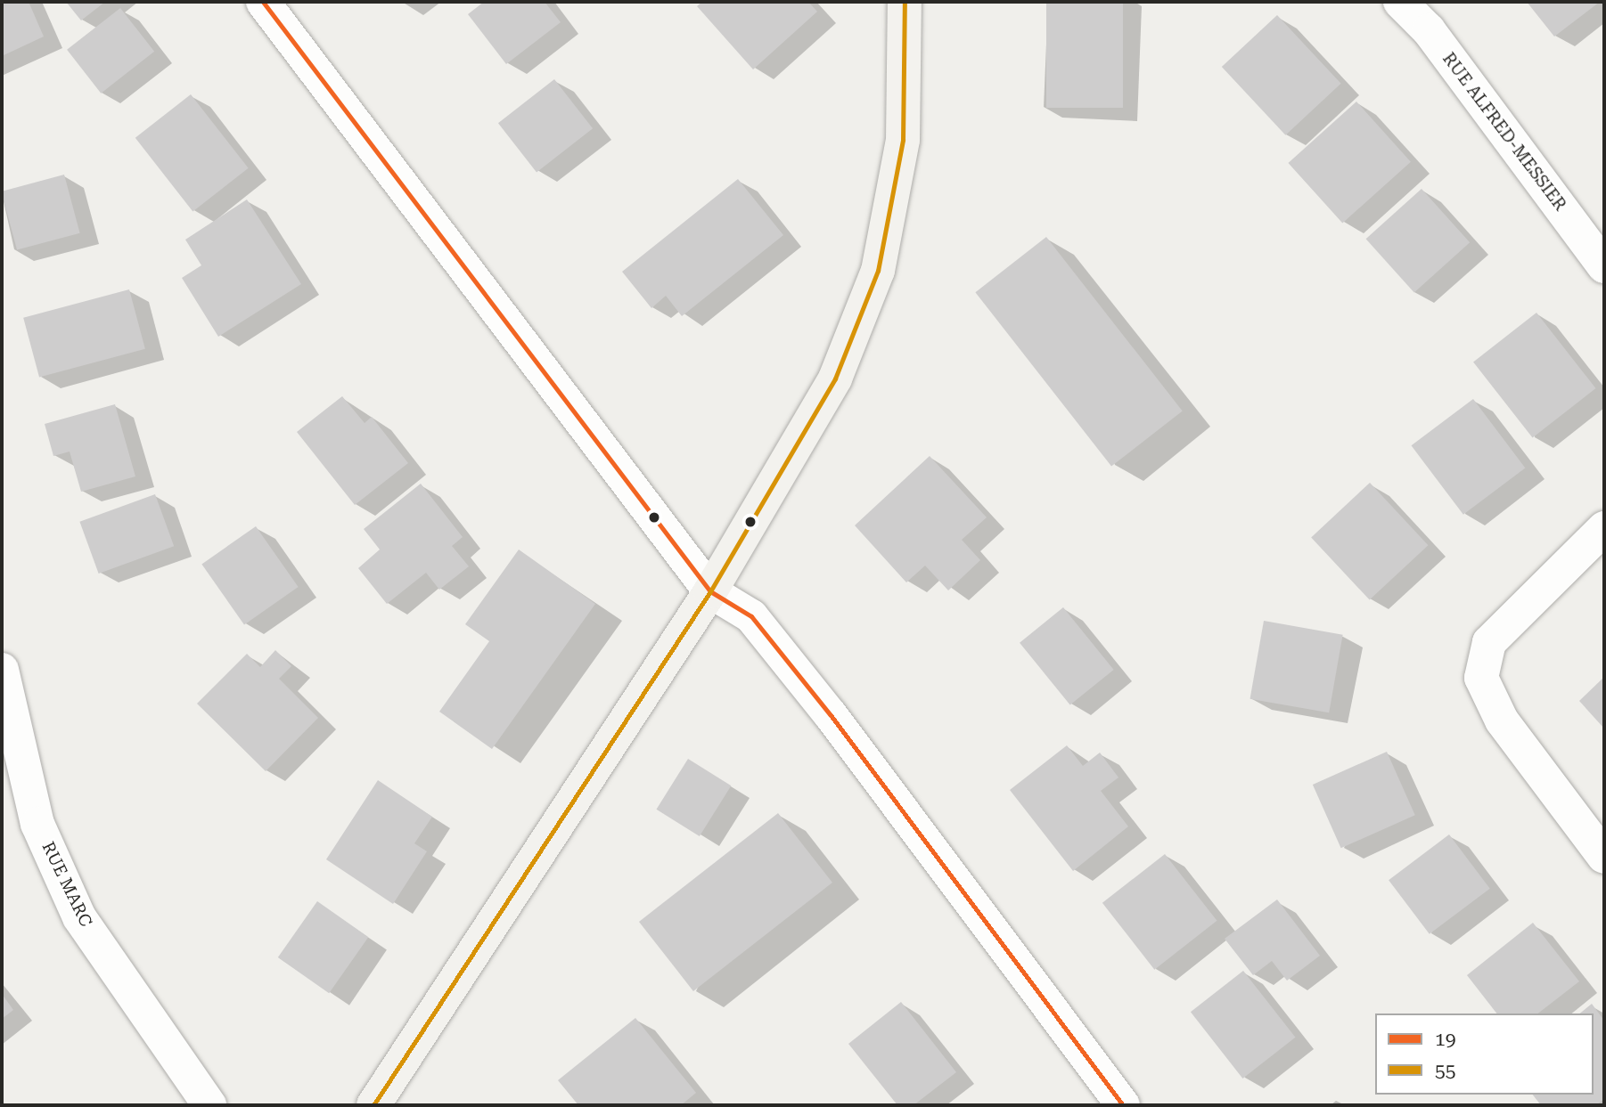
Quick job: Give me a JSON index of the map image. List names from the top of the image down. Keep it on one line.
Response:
{"streets":{"street":["RUE ALFRED-MESSIER","RUE MARC"]},"lines":["transit line 19","transit line 55"],"legend":["19","55"]}
